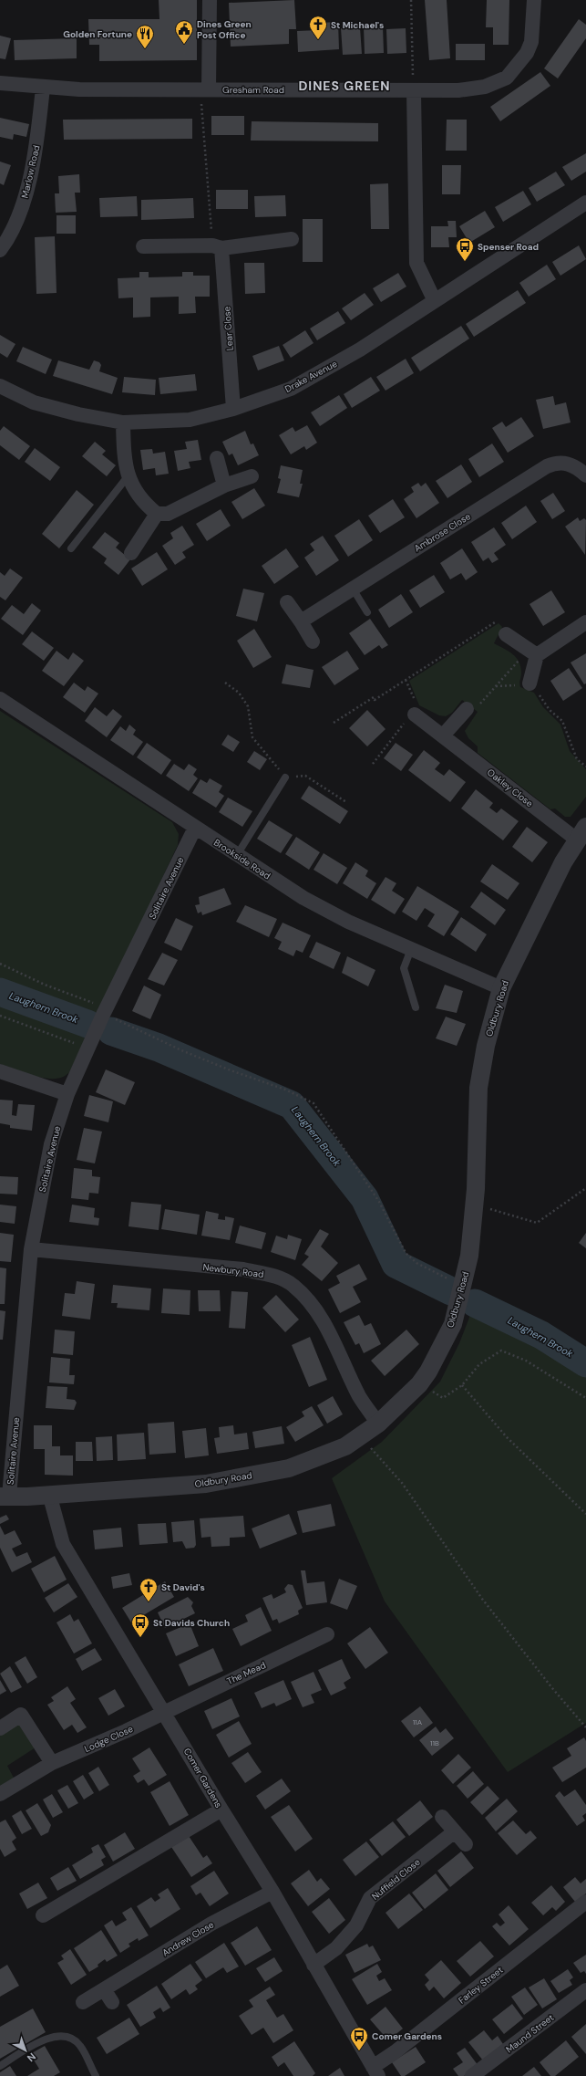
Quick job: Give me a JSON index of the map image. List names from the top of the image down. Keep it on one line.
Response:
{"streets":{"street":["Gresham Road","Marlow Road","Lear Close","Drake Avenue","Ambrose Close","Oakley Close","Brookside Road","Solitaire Avenue","Oldbury Road","Newbury Road","The Mead","Lodge Close","Comer Gardens","Nuffield Close","Andrew Close","Farley Street","Maund Street"]},"crossings":[["Gresham Road","Marlow Road"],["Lear Close","Drake Avenue"],["Oakley Close","Oldbury Road"],["Brookside Road","Solitaire Avenue"],["Brookside Road","Oldbury Road"],["Solitaire Avenue","Oldbury Road"],["Solitaire Avenue","Newbury Road"],["Oldbury Road","Newbury Road"],["Oldbury Road","Comer Gardens"],["The Mead","Lodge Close"],["The Mead","Comer Gardens"],["Lodge Close","Comer Gardens"],["Comer Gardens","Nuffield Close"],["Comer Gardens","Andrew Close"],["Comer Gardens","Farley Street"]],"districts":["DINES GREEN"],"water":["Laughern Brook"],"places":{"church":["St Michael's","St David's"],"public building":["Dines Green Post Office"],"restaurant":["Golden Fortune"],"bus stop":["Spenser Road","St Davids Church","Comer Gardens"]},"house_numbers":["11A","11B"],"north":"bottom right"}
